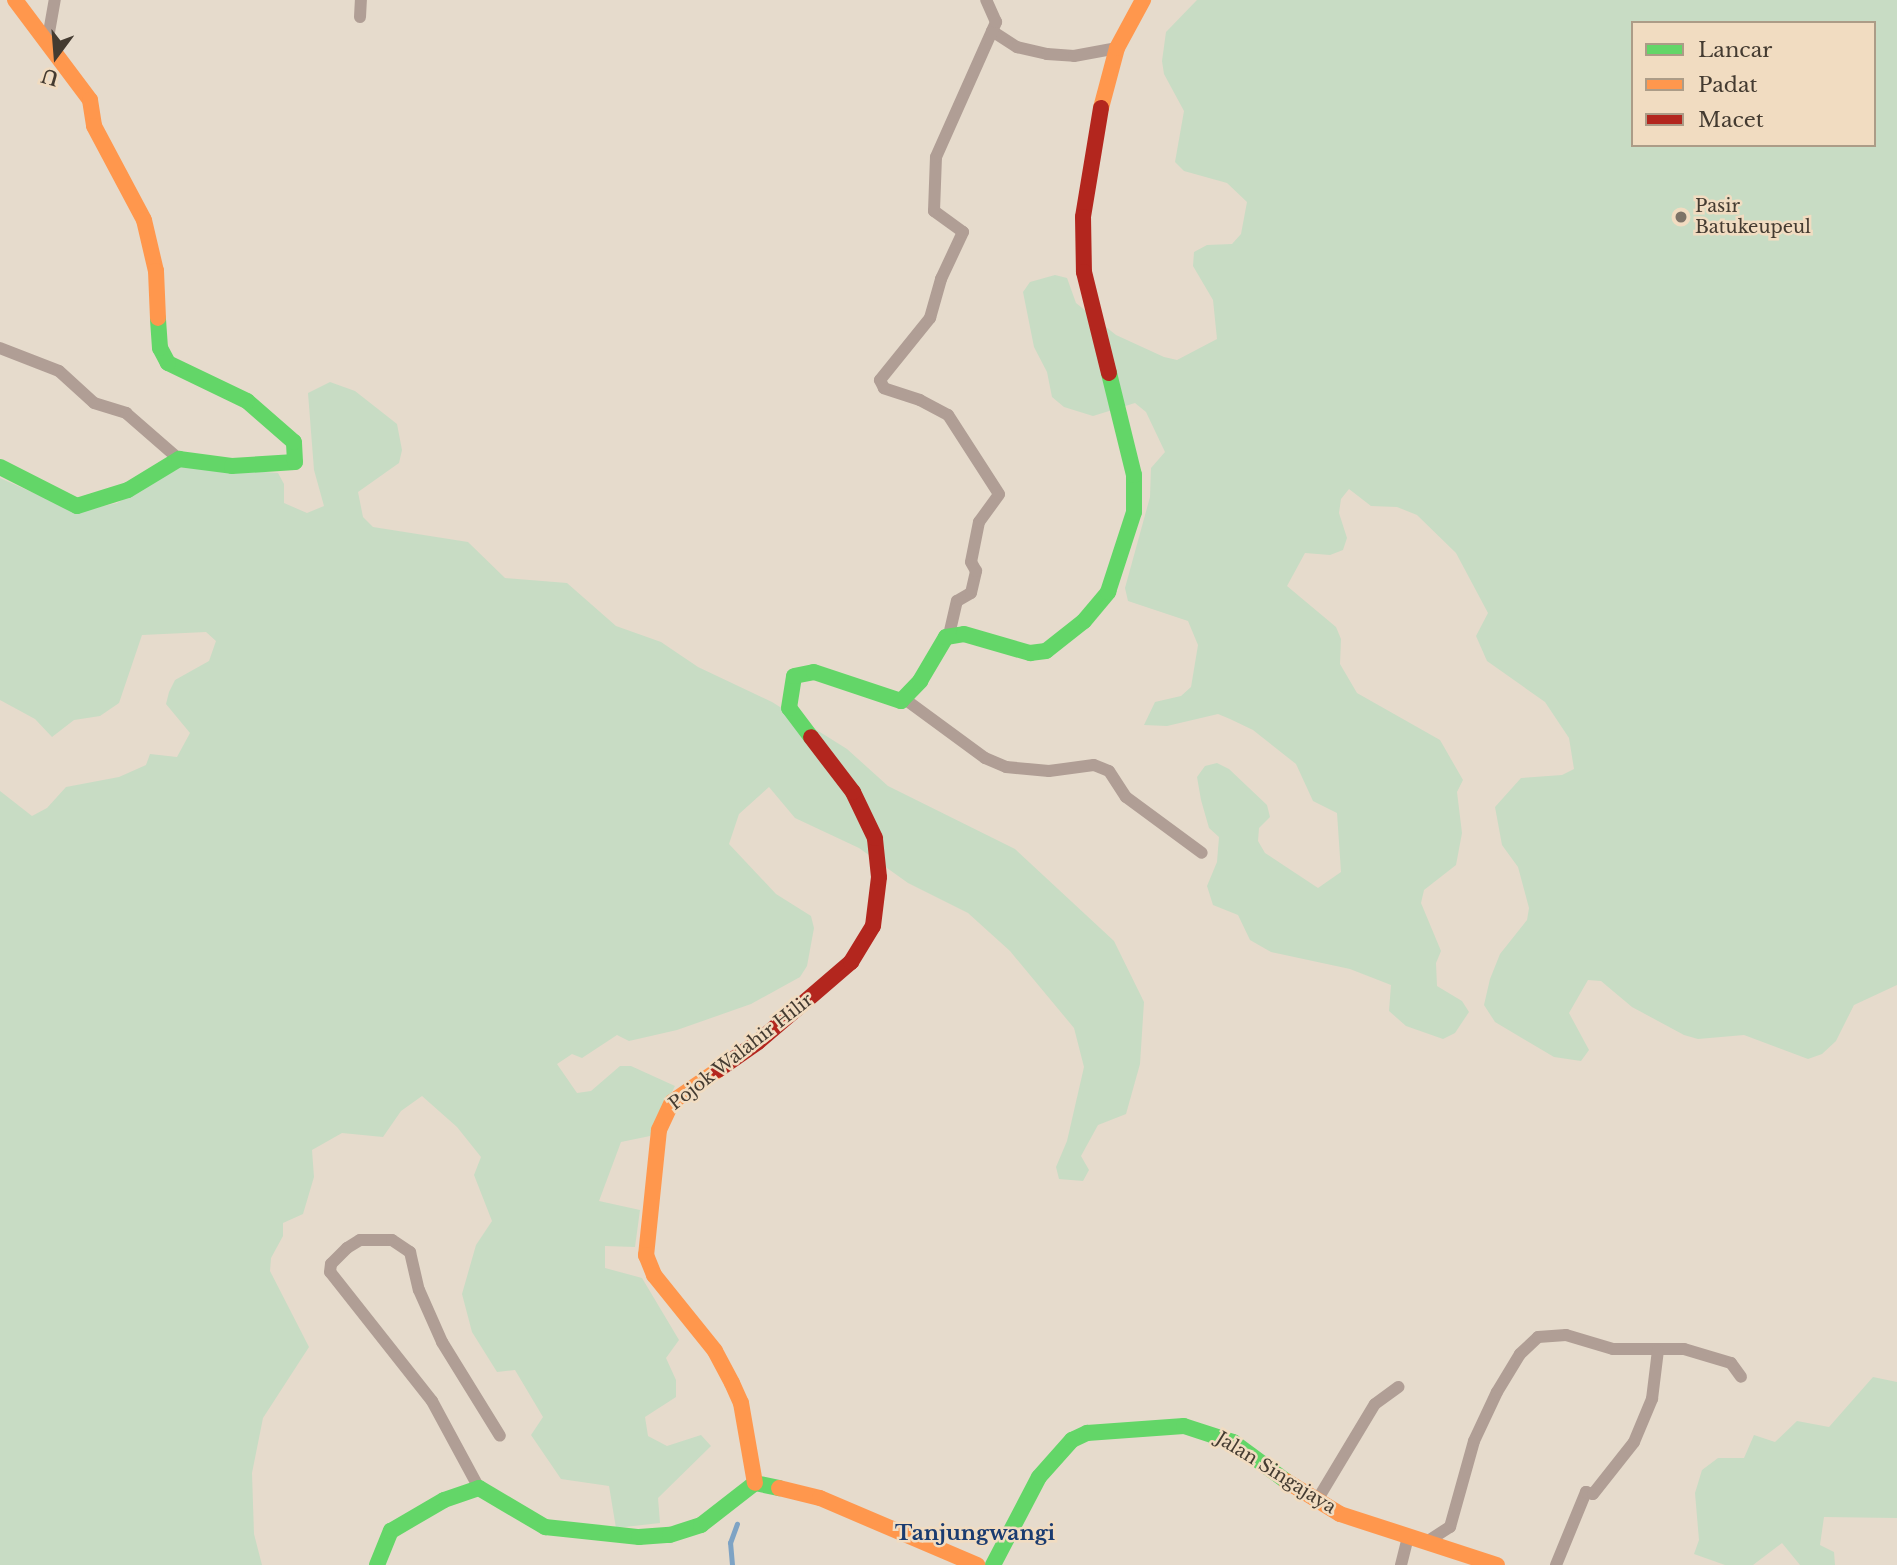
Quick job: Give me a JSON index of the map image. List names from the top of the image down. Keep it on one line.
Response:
{"streets":{"street":["Pojok Walahir Hilir","Jalan Singajaya"]},"districts":["Tanjungwangi"],"places":["Pasir Batukeupeul"],"legend":["Lancar","Padat","Macet"],"north":"bottom"}
